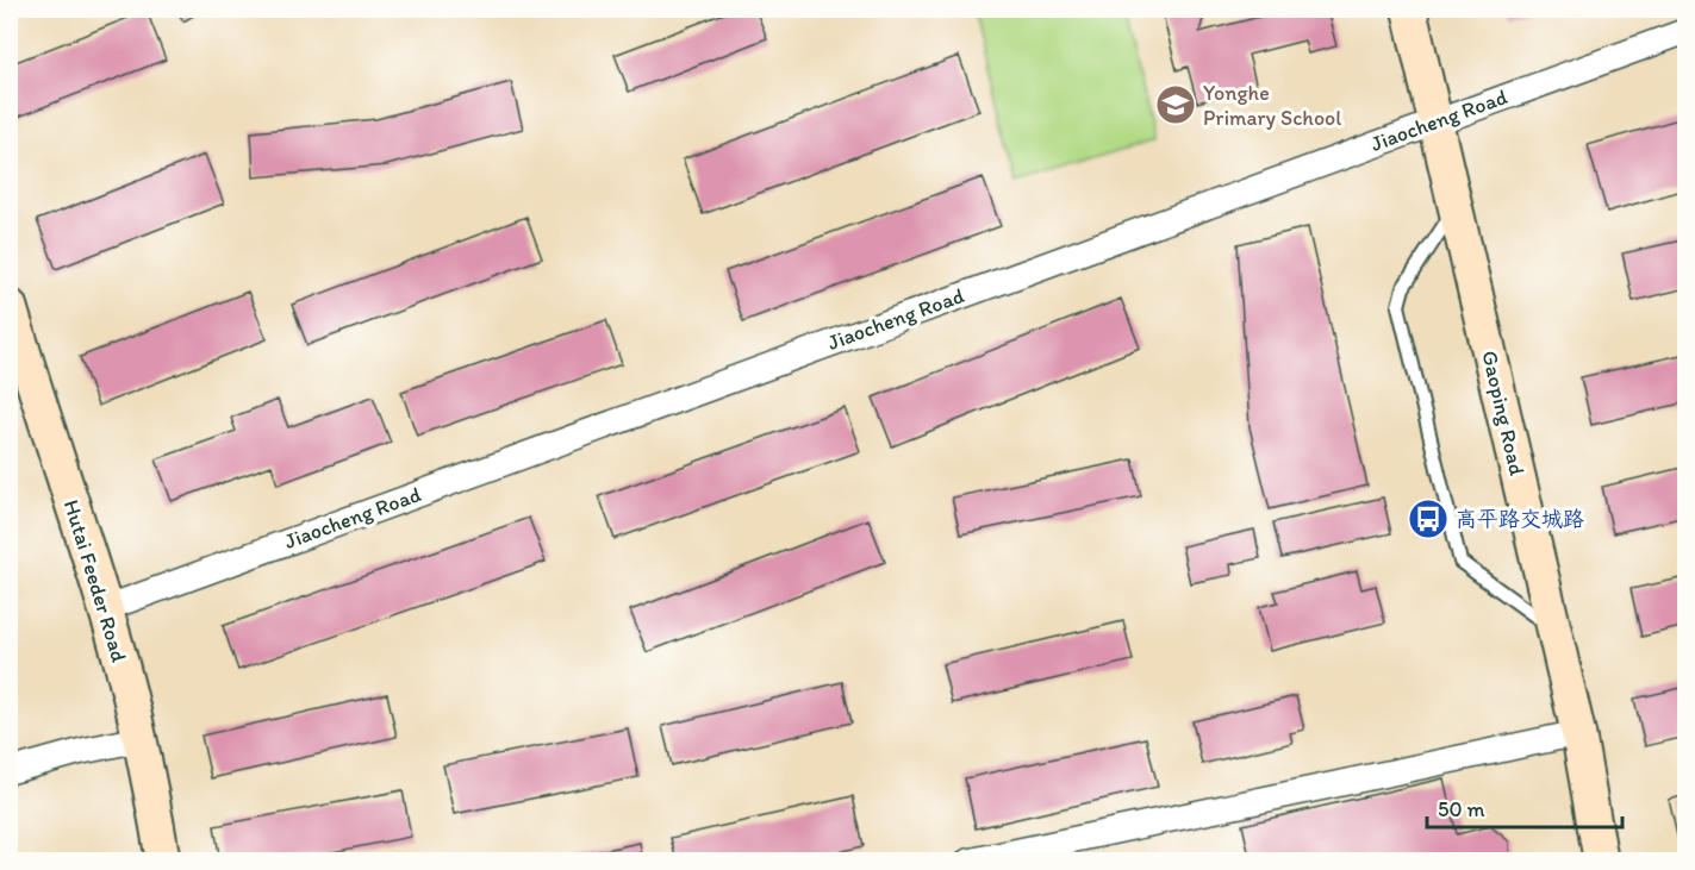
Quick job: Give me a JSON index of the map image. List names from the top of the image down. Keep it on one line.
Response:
{"streets":{"street":["Jiaocheng Road","Gaoping Road","Hutai Feeder Road"]},"crossings":[["Jiaocheng Road","Gaoping Road"],["Jiaocheng Road","Hutai Feeder Road"]],"places":{"school or university":["Yonghe Primary School"],"bus stop":["高平路交城路"]},"scale_bar":"50 m"}
